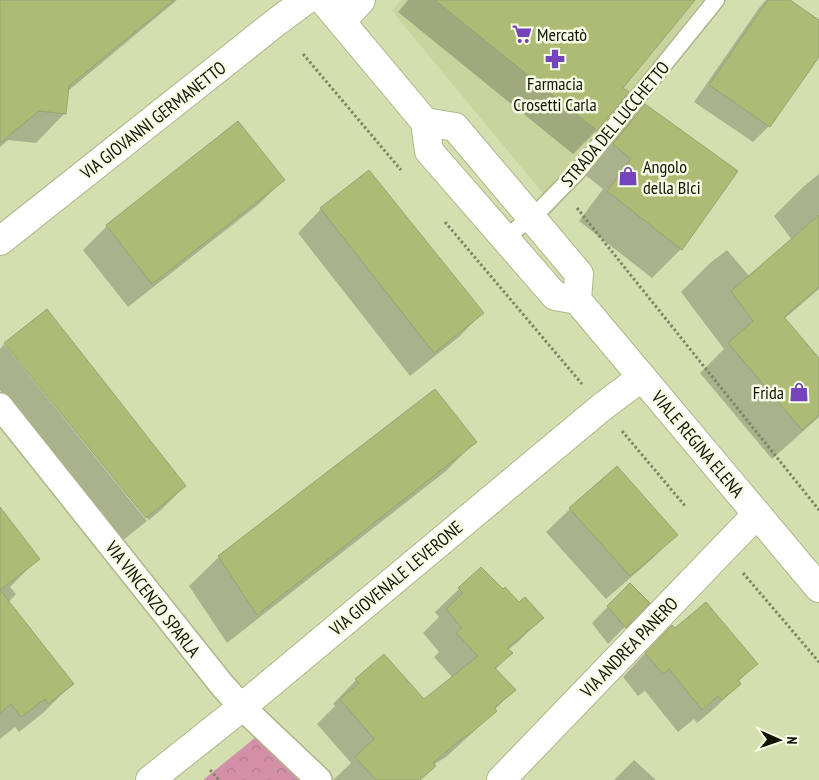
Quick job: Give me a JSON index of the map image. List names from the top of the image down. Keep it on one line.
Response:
{"streets":{"street":["VIA GIOVANNI GERMANETTO","VIALE REGINA ELENA","VIA GIOVENALE LEVERONE","VIA VINCENZO SPARLA","VIA ANDREA PANERO"],"lane":["STRADA DEL LUCCHETTO"]},"crossings":[["VIALE REGINA ELENA","VIA GIOVENALE LEVERONE"],["VIALE REGINA ELENA","VIA ANDREA PANERO"],["VIA GIOVENALE LEVERONE","VIA VINCENZO SPARLA"]],"places":{"supermarket":["Mercatò"],"pharmacy":["Farmacia Crosetti Carla"],"shop":["Angolo della BIci","Frida"]},"north":"right"}
